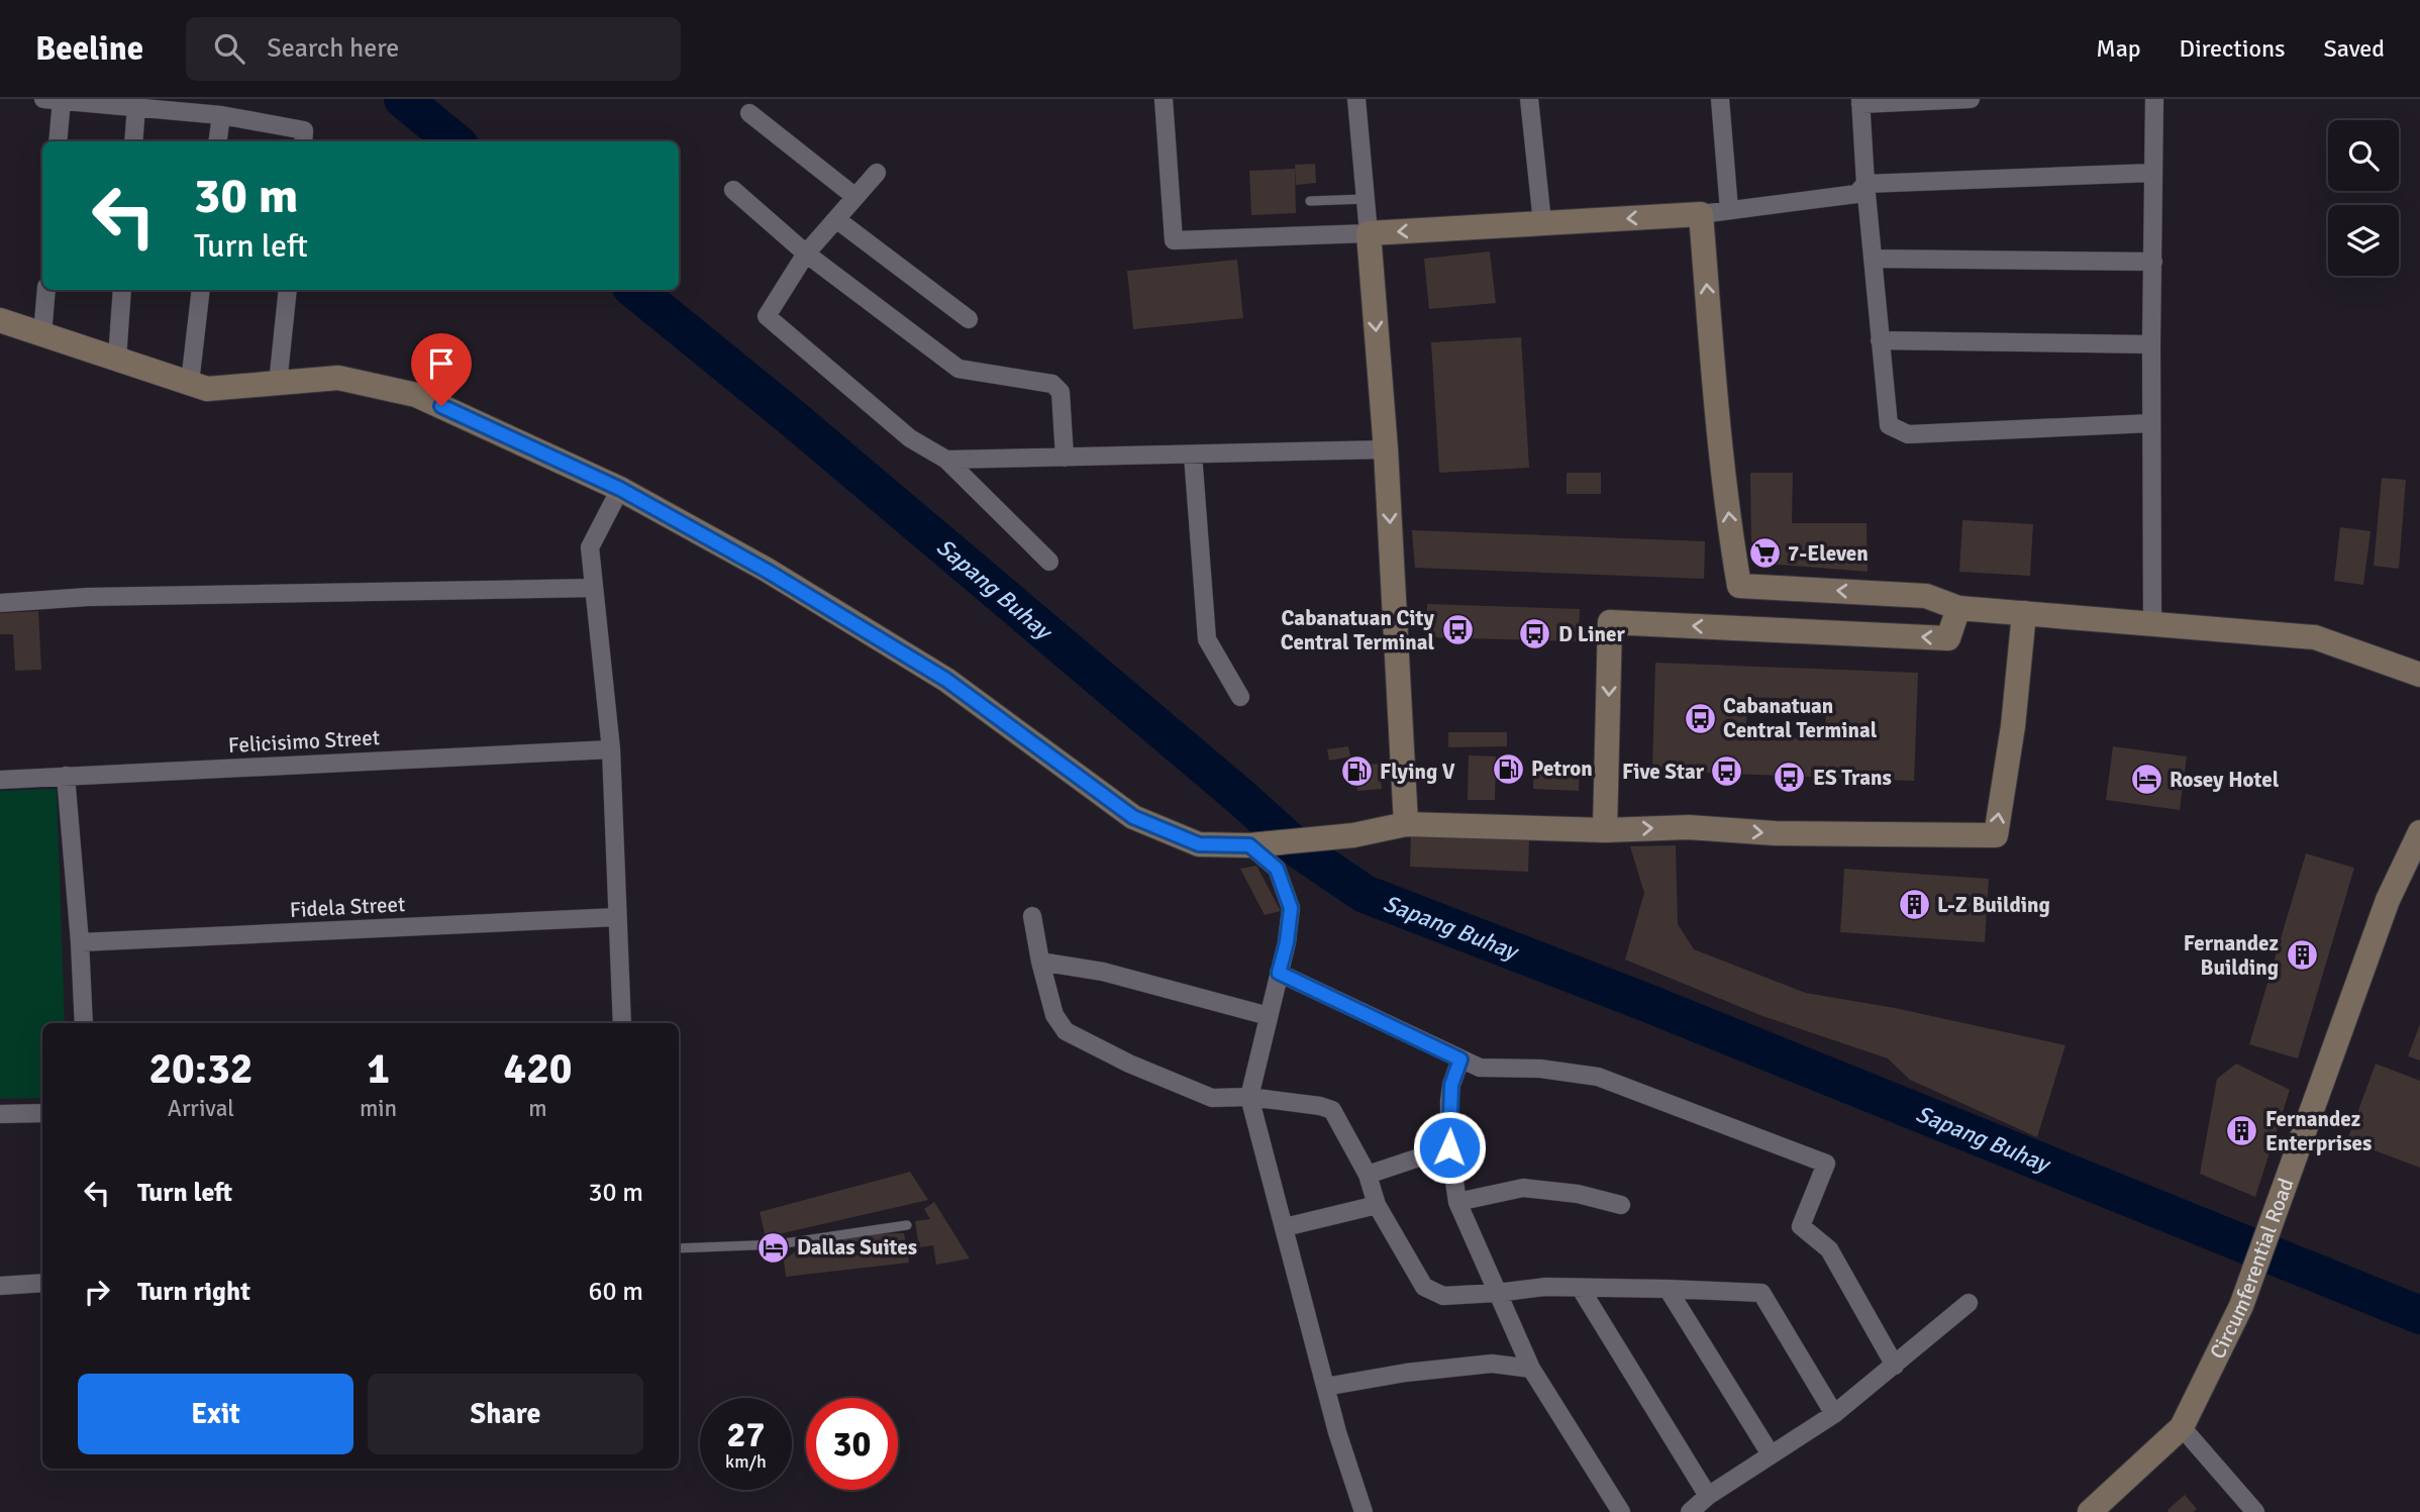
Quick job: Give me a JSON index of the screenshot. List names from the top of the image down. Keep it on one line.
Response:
{"streets":{"street":["Felicisimo Street","Fidela Street","Circumferential Road"]},"water":["Sapang Buhay"],"places":{"supermarket":["7-Eleven"],"bus stop":["Cabanatuan City Central Terminal","D Liner","Cabanatuan Central Terminal","Five Star","ES Trans"],"fuel station":["Petron","Flying V"],"hotel":["Rosey Hotel","Dallas Suites"],"building":["L-Z Building","Fernandez Building","Fernandez Enterprises"]},"page":{"header":"Beeline","search":"Search here","nav":["Map","Directions","Saved"],"turn":["30 m","Turn left"],"eta":["20:32","Arrival","1","min","420","m"],"list":[{"name":"Turn left","value":"30 m"},{"name":"Turn right","value":"60 m"}],"buttons":["Exit","Share"],"speed":"27 km/h","limit":"30"}}
